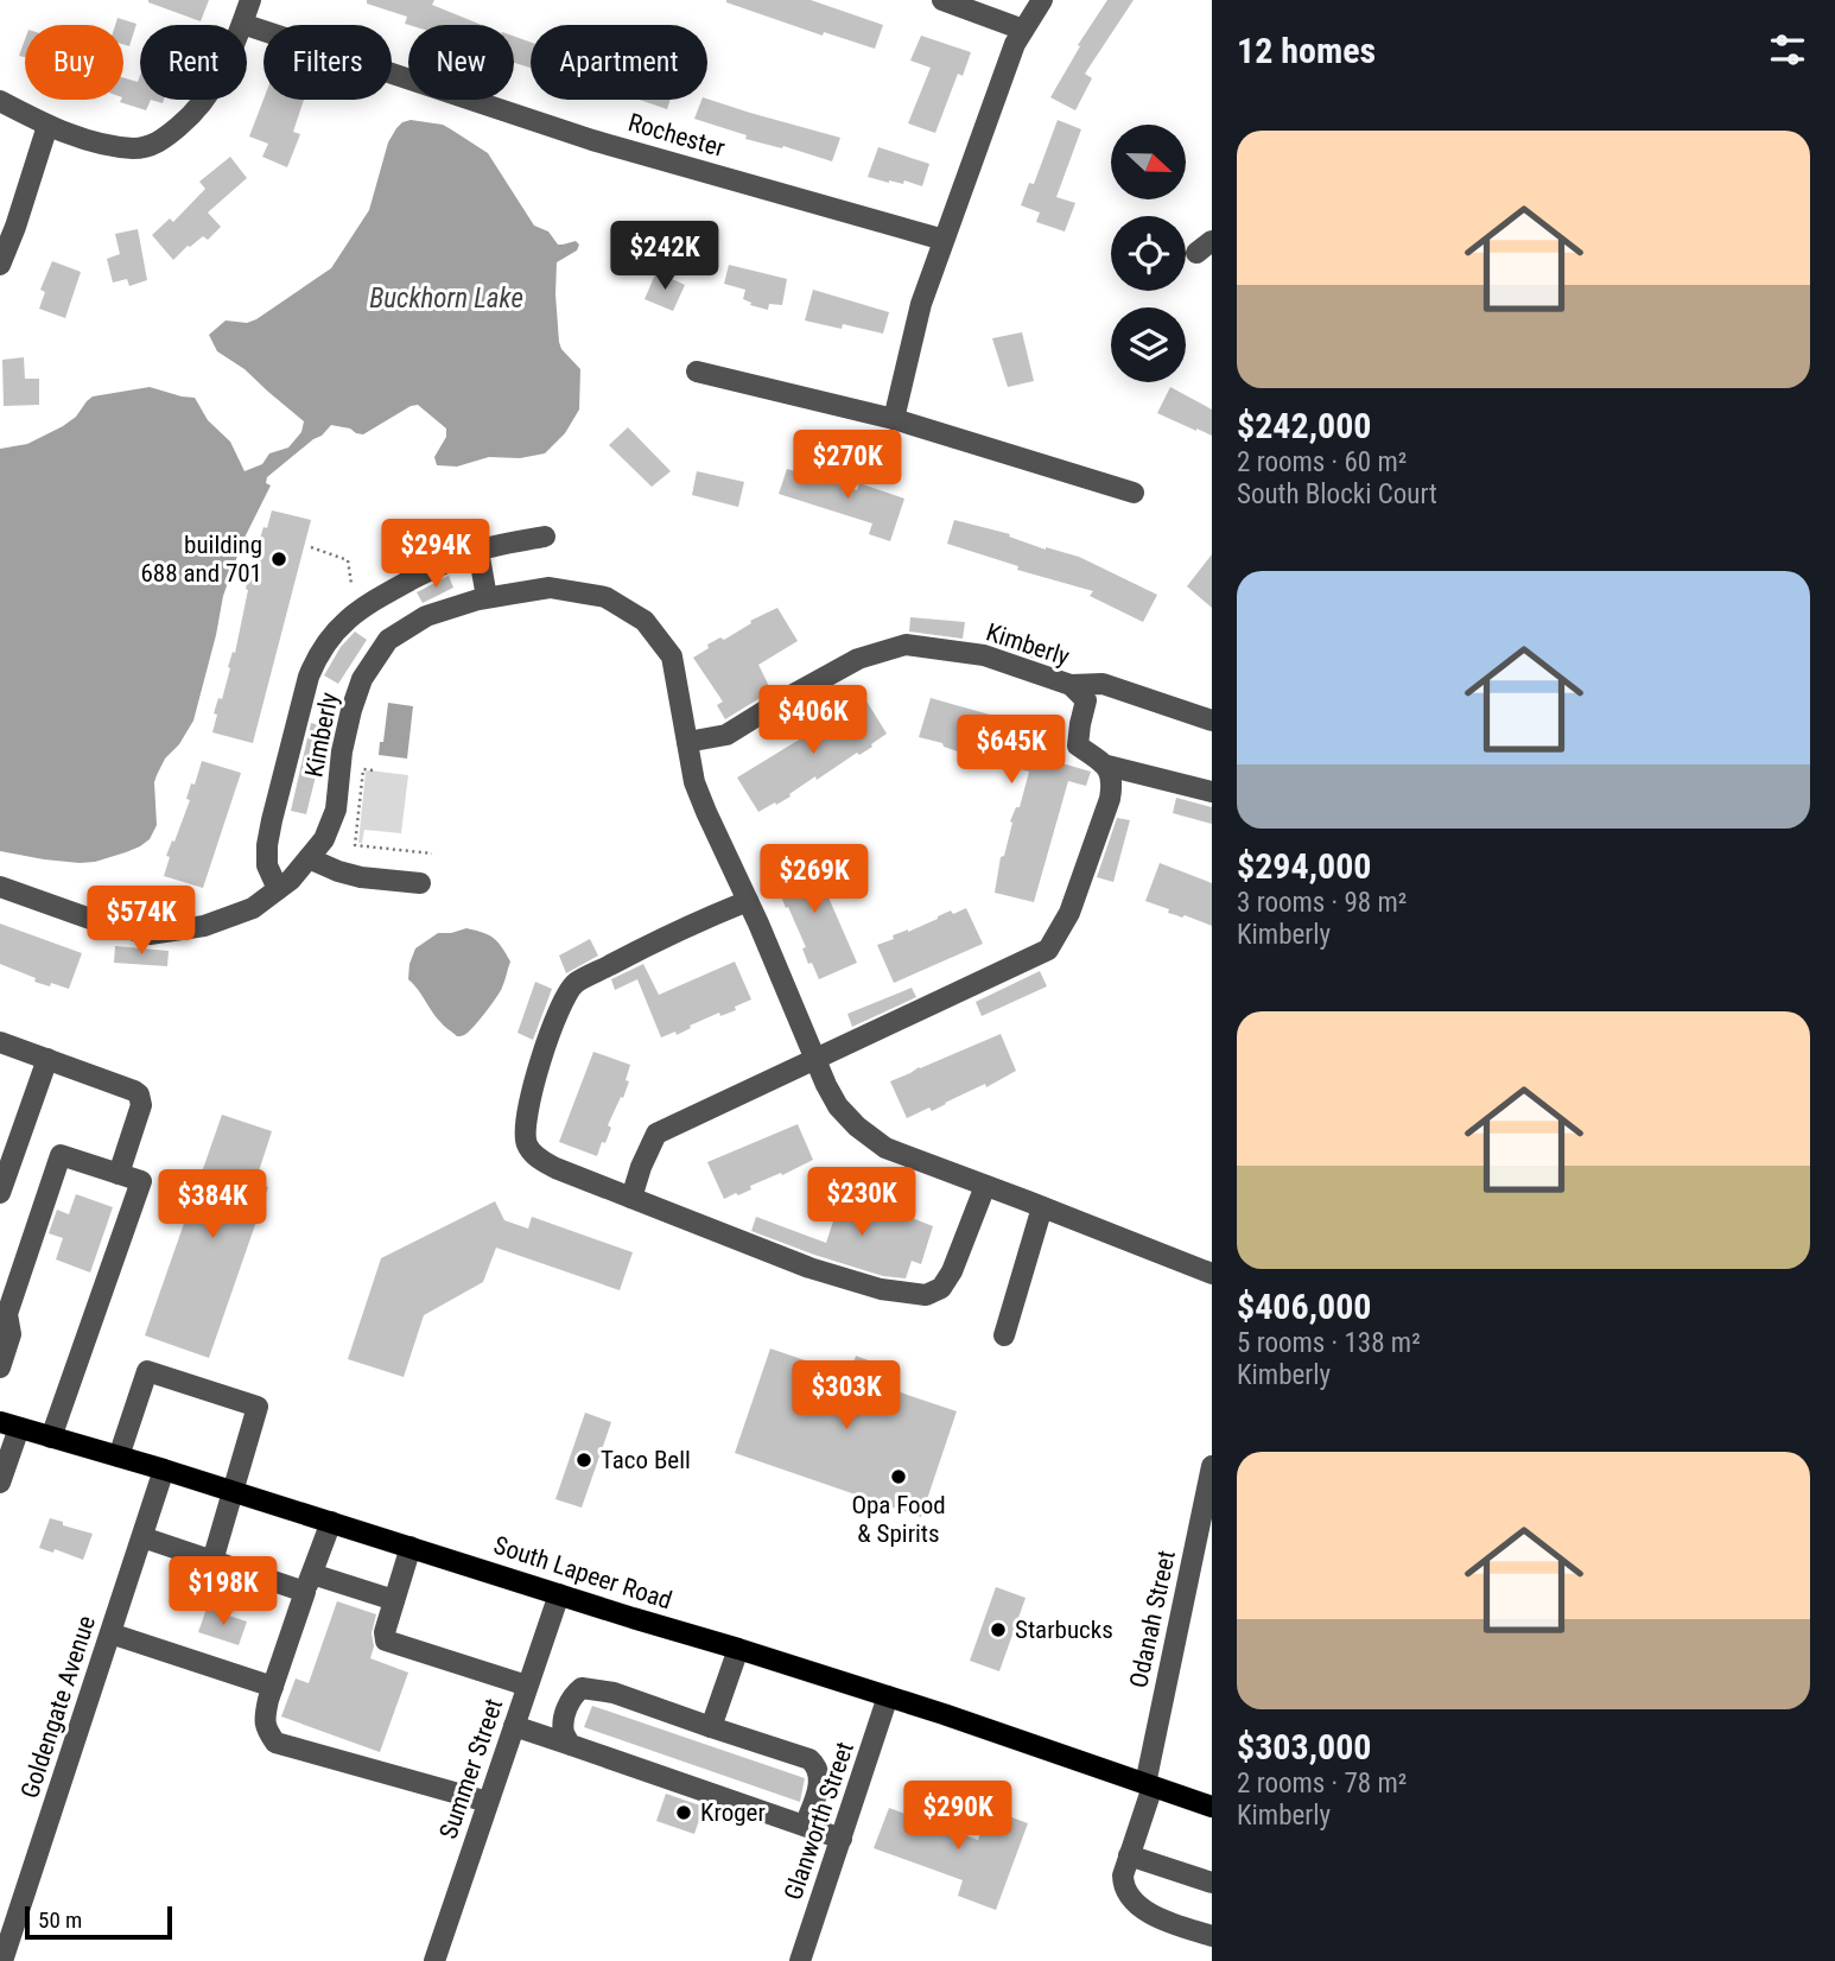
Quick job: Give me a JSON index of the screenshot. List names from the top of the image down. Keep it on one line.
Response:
{"streets":{"main road":["South Lapeer Road"],"street":["Rochester","Kimberly","Odanah Street","Goldengate Avenue","Summer Street","Glanworth Street"]},"crossings":[["South Lapeer Road","Odanah Street"],["South Lapeer Road","Goldengate Avenue"],["South Lapeer Road","Summer Street"],["South Lapeer Road","Glanworth Street"]],"water":["Buckhorn Lake"],"places":["building 688 and 701","Taco Bell","Opa Food & Spirits","Starbucks","Kroger"],"scale_bar":"50 m","north":"right","page":{"heading":"12 homes","chip":["Buy","Rent","Filters","New","Apartment"],"list":[{"name":"$242,000","note":"2 rooms · 60 m² · South Blocki Court"},{"name":"$294,000","note":"3 rooms · 98 m² · Kimberly"},{"name":"$406,000","note":"5 rooms · 138 m² · Kimberly"},{"name":"$303,000","note":"2 rooms · 78 m² · Kimberly"}],"price":["$242K","$270K","$294K","$406K","$645K","$269K","$574K","$230K","$384K","$303K","$198K","$290K"],"scale":"50 m"}}
